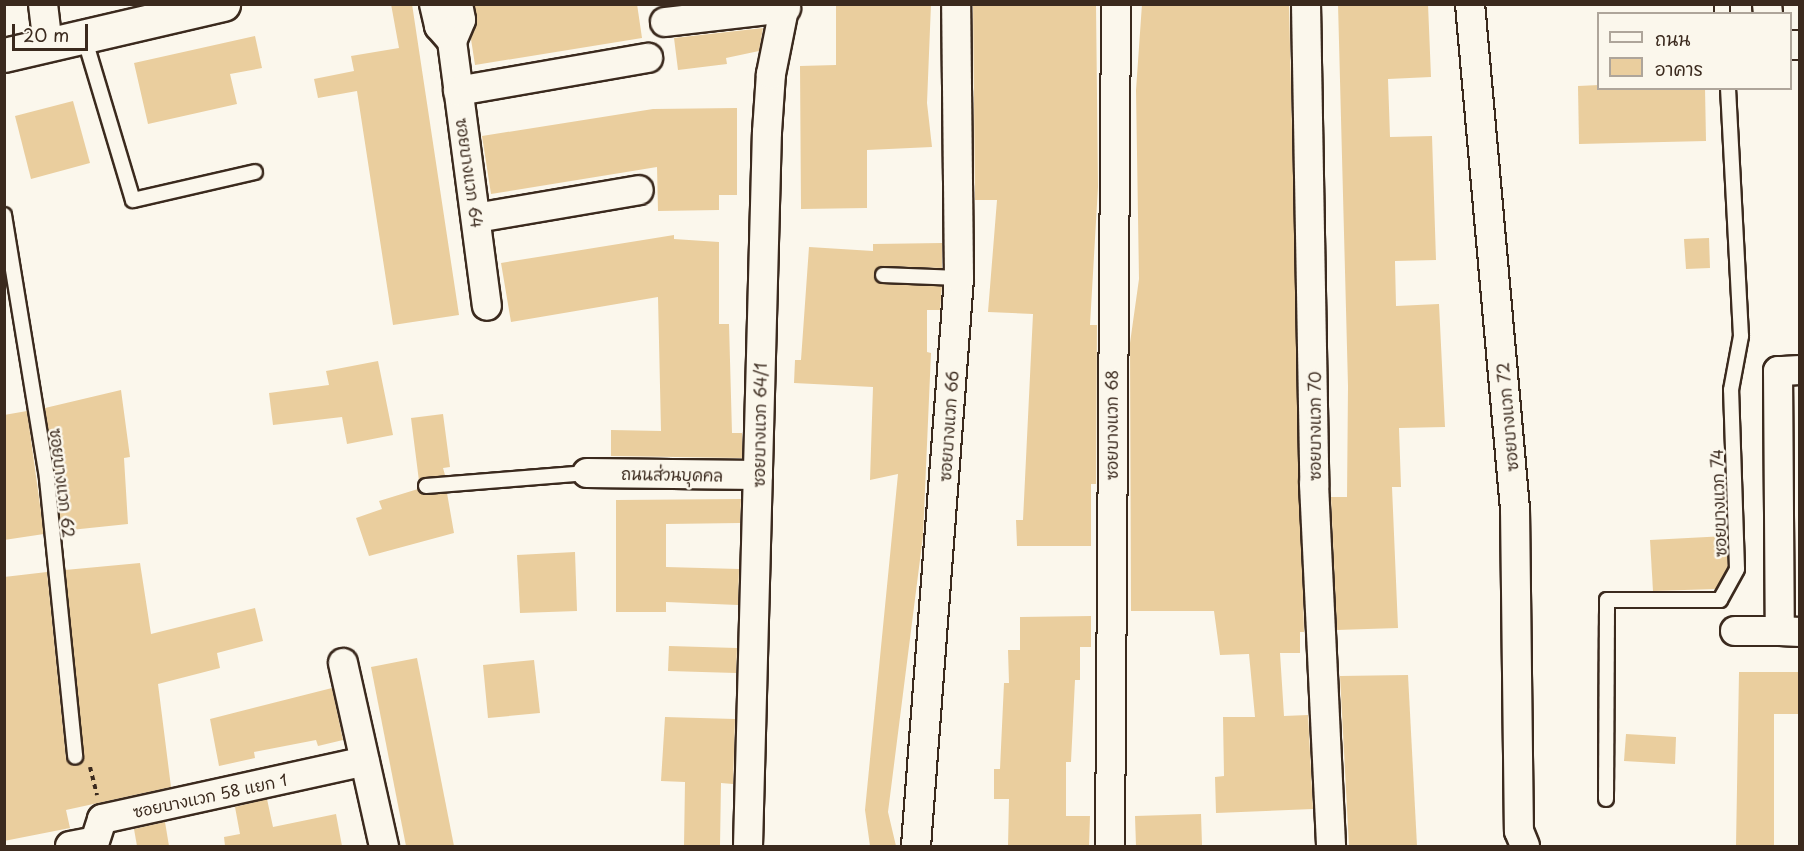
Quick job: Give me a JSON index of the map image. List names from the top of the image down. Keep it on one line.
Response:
{"streets":{"street":["ซอยบางแวก 64","ซอยบางแวก 72","ซอยบางแวก 64/1","ซอยบางแวก 68","ซอยบางแวก 66","ซอยบางแวก 70","ถนนส่วนบุคคล","ซอยบางแวก 58 แยก 1"],"lane":["ซอยบางแวก 62","ซอยบางแวก 74"]},"crossings":[["ซอยบางแวก 64/1","ถนนส่วนบุคคล"]],"legend":["ถนน","อาคาร"],"scale_bar":"20 m"}
